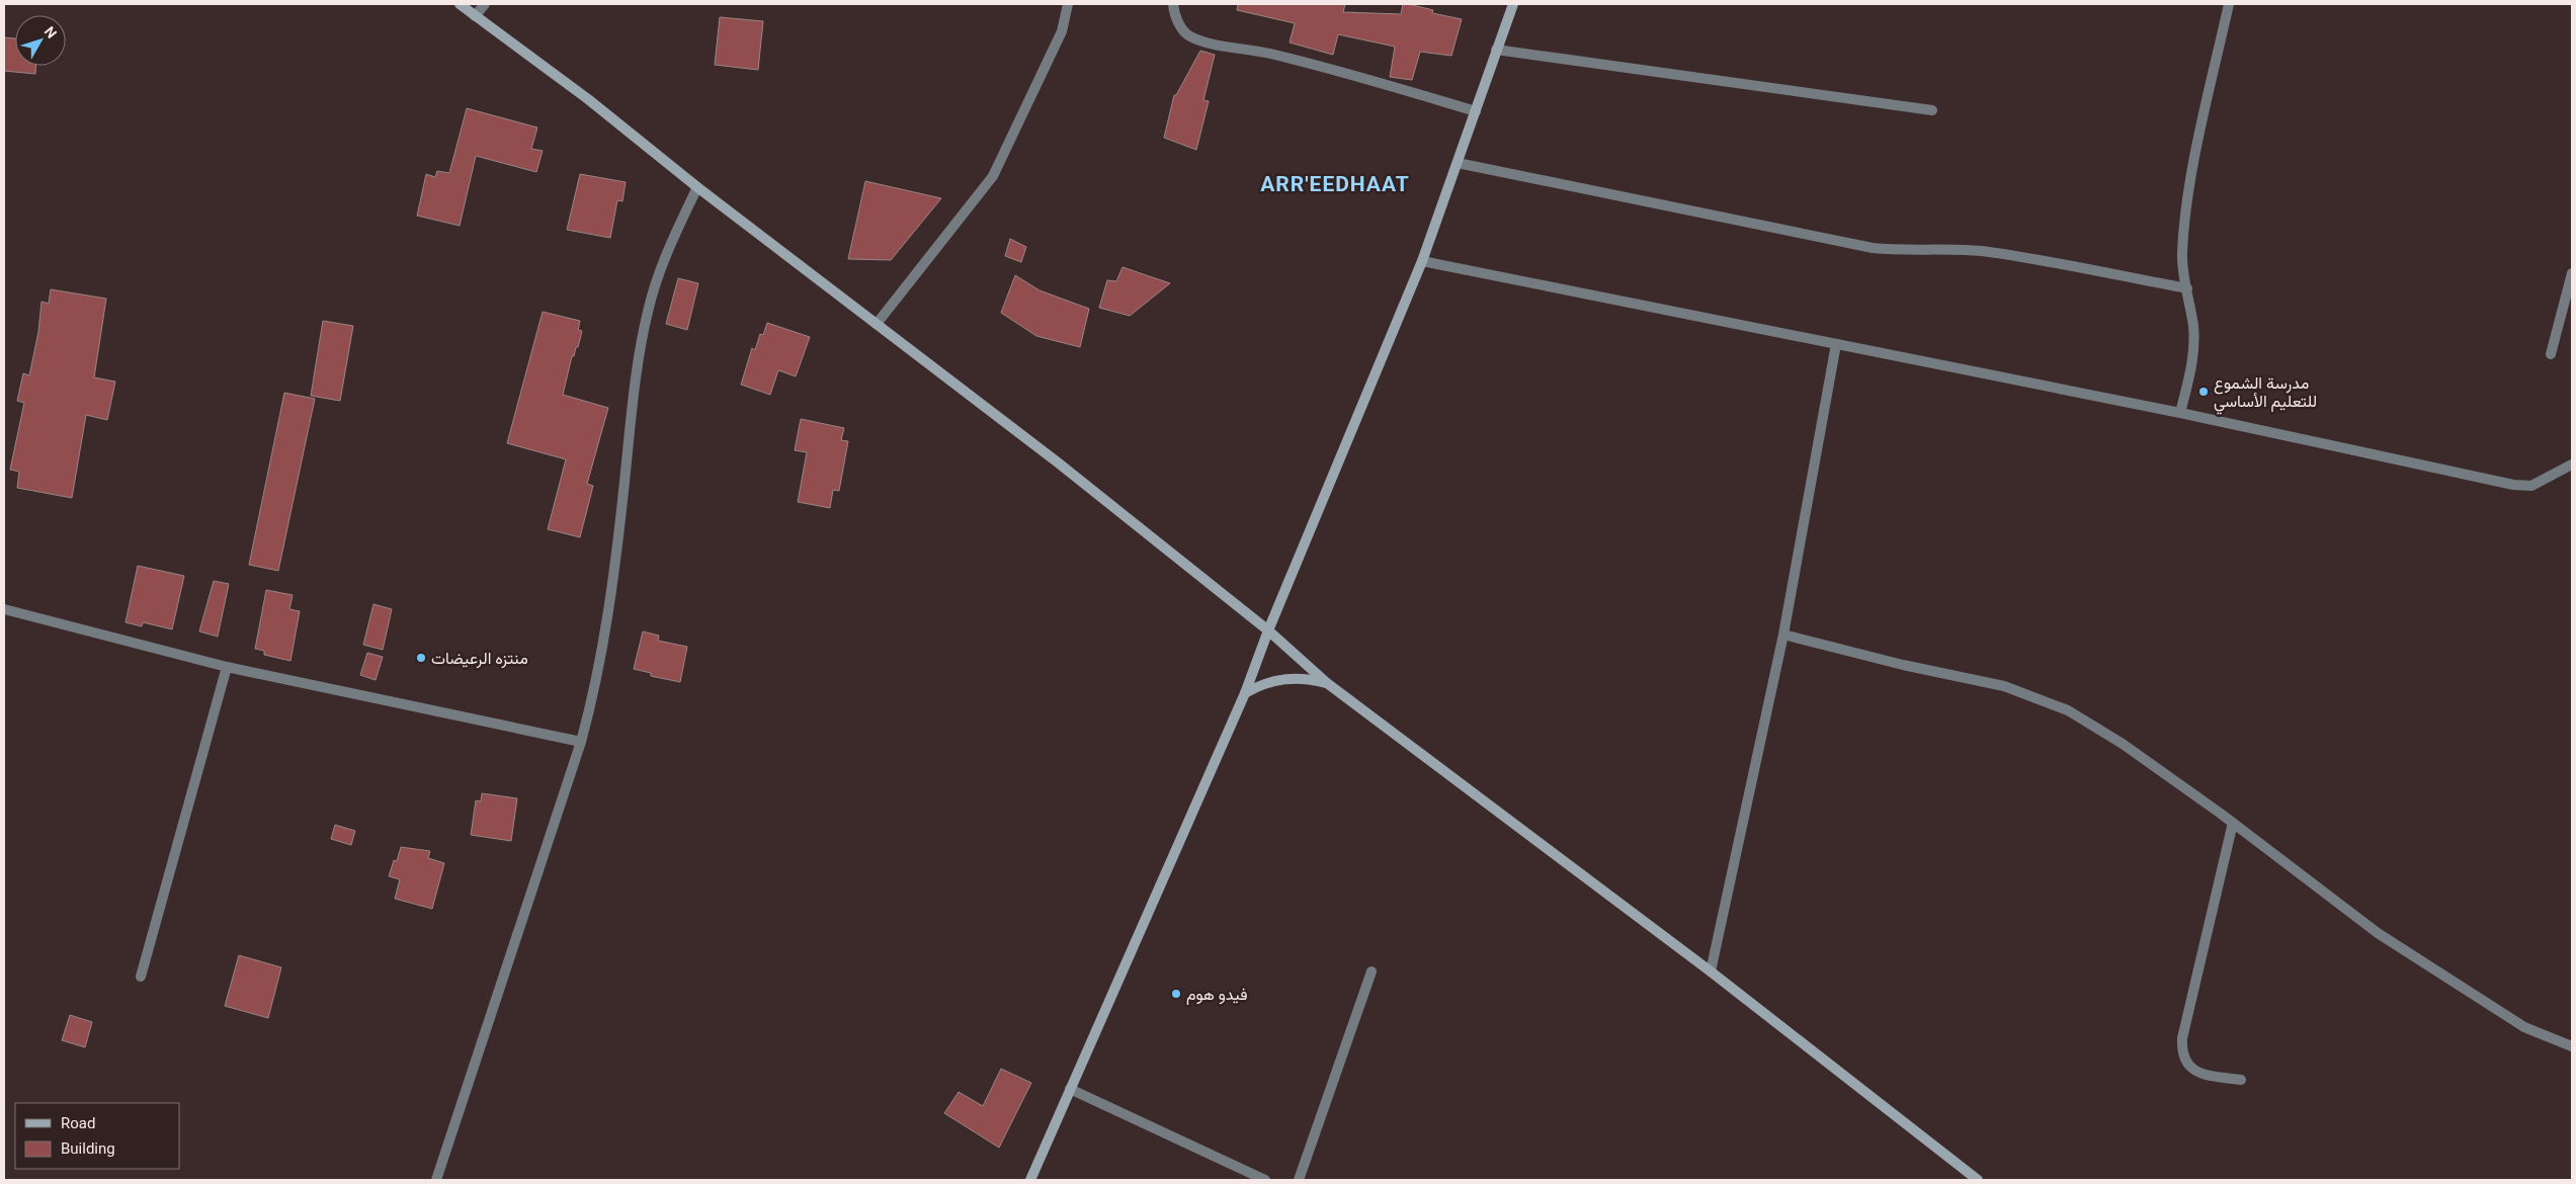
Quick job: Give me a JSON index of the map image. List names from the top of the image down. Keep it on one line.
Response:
{"districts":["ARR'EEDHAAT"],"places":["مدرسة الشموع للتعليم الأساسي","منتزه الرعيضات","فيدو هوم"],"legend":["Road","Building"],"north":"top right"}
